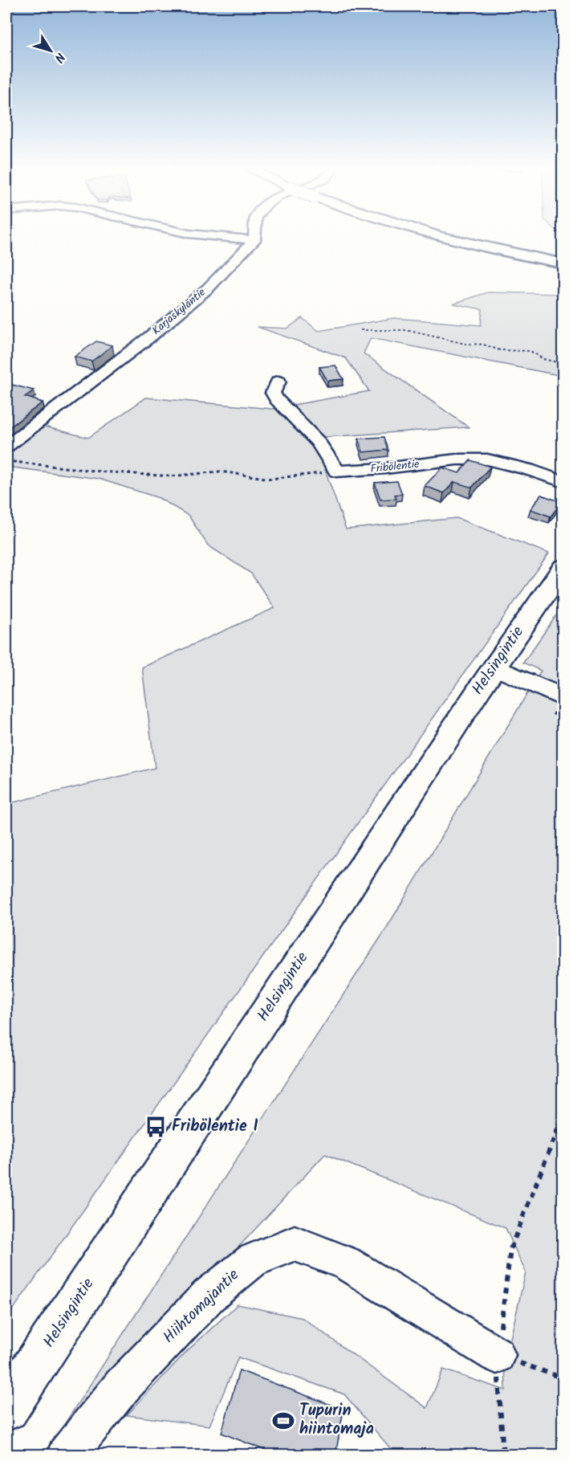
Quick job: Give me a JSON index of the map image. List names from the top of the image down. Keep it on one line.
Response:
{"streets":{"main road":["Helsingintie"],"street":["Karjaskyläntie","Fribölentie","Hiihtomajantie"]},"places":{"bus stop":["Fribölentie I"],"sports":["Tupurin hiintomaja"]},"north":"bottom right"}
